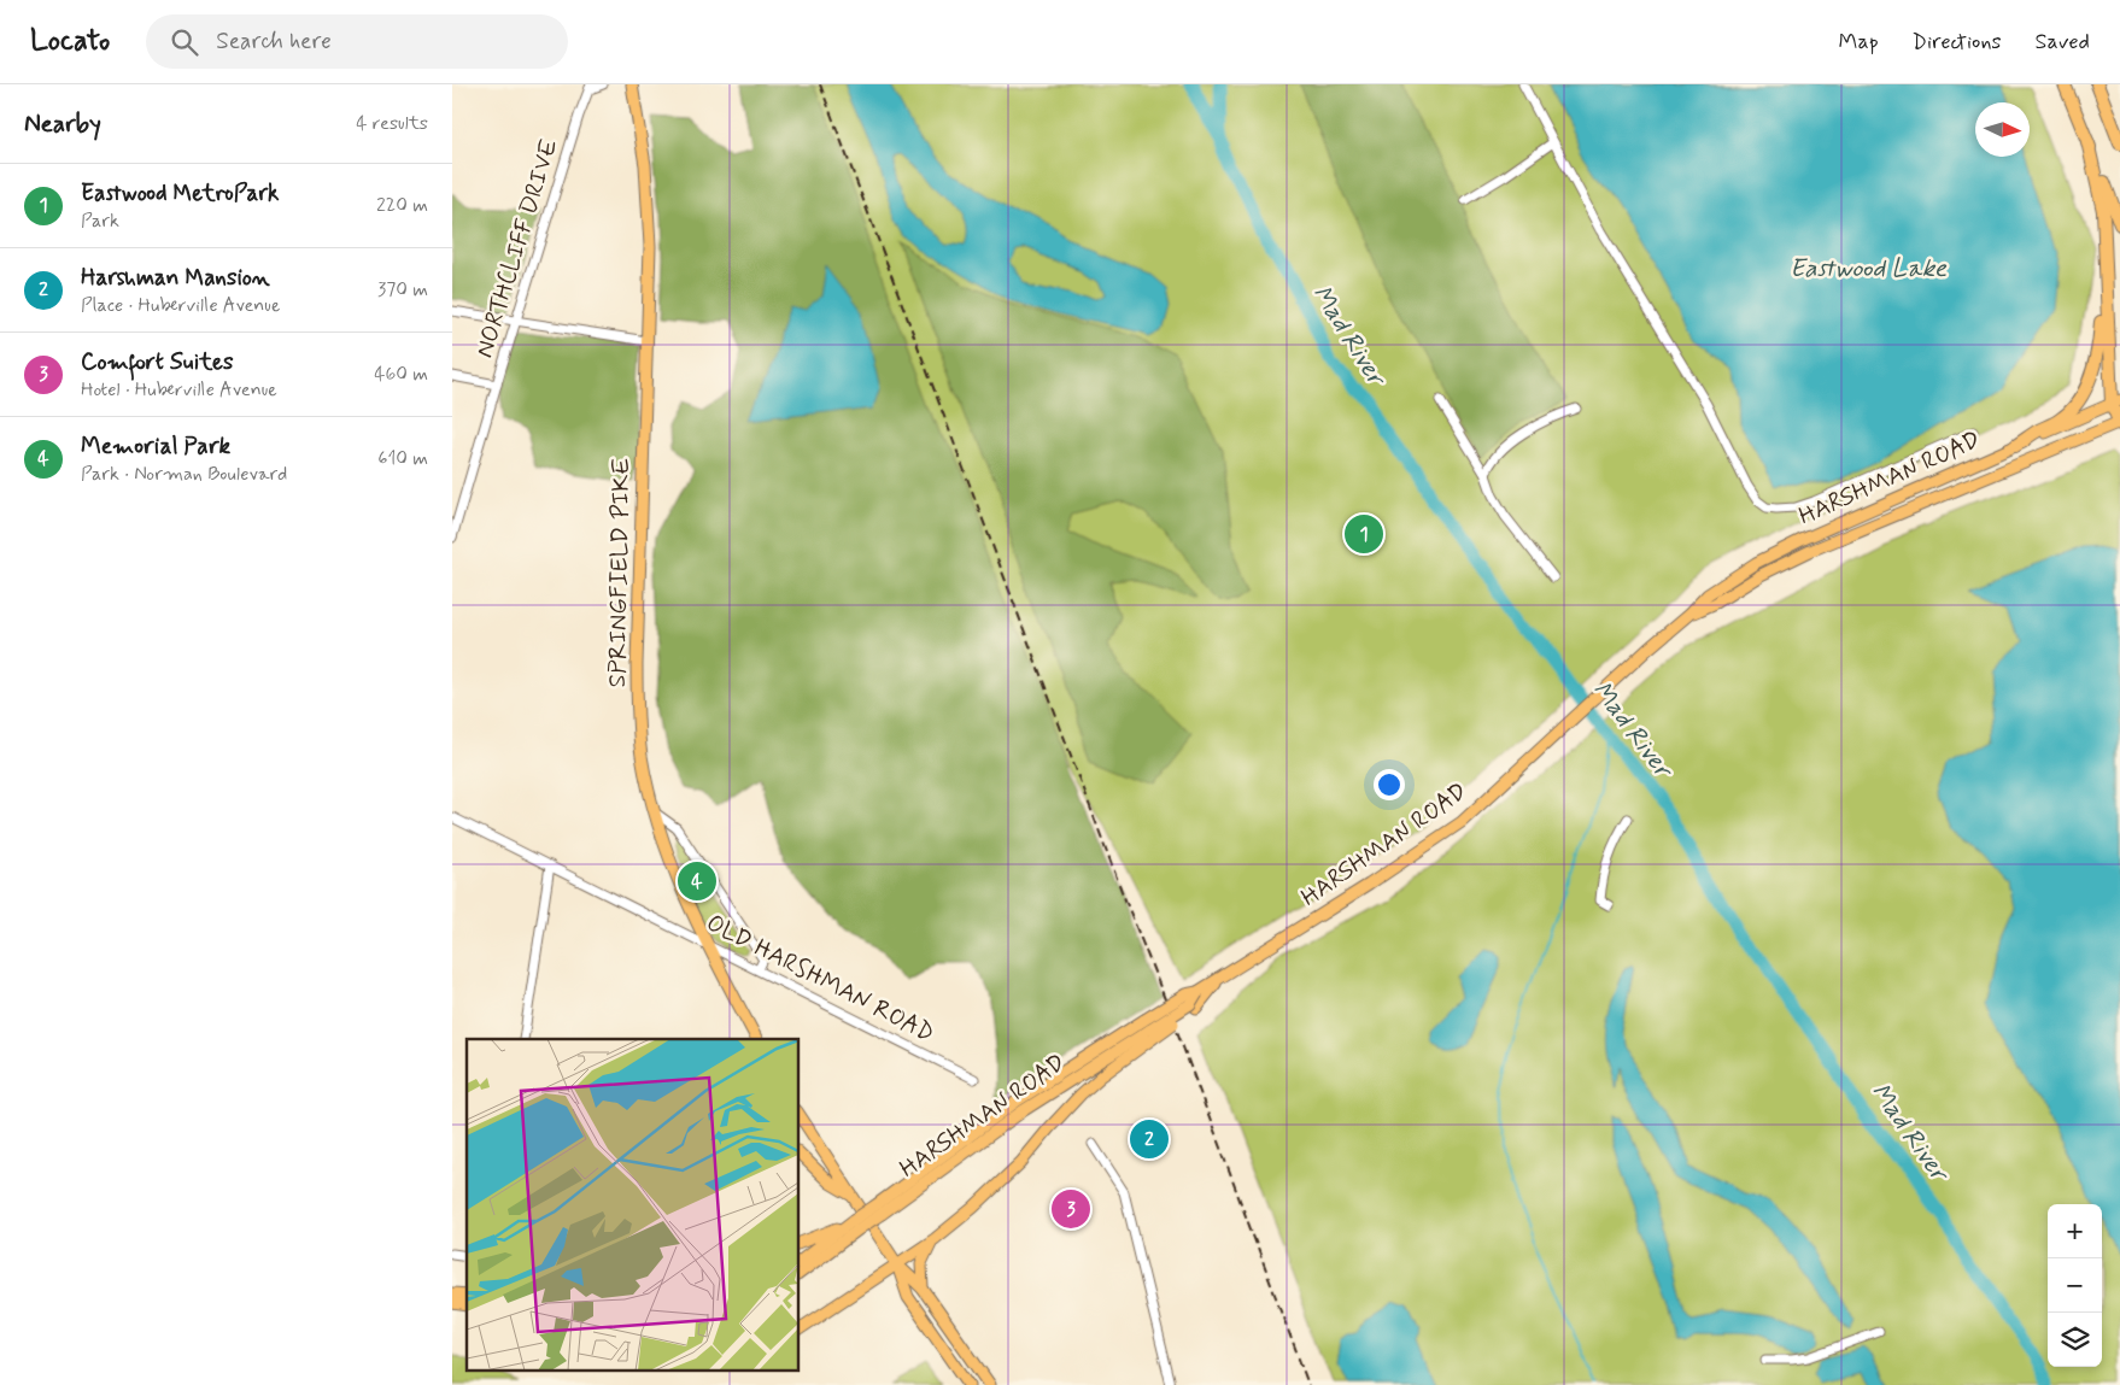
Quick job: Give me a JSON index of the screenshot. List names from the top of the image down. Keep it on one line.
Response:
{"streets":{"main road":["HARSHMAN ROAD","SPRINGFIELD PIKE"],"street":["NORTHCLIFF DRIVE","OLD HARSHMAN ROAD"]},"crossings":[["SPRINGFIELD PIKE","OLD HARSHMAN ROAD"]],"water":["Eastwood Lake","Mad River"],"north":"right","page":{"header":"Locato","search":"Search here","nav":["Map","Directions","Saved"],"heading":["Nearby","4 results"],"list":[{"mark":"1","name":"Eastwood MetroPark","note":"Park","value":"220 m"},{"mark":"2","name":"Harshman Mansion","note":"Place · Huberville Avenue","value":"370 m"},{"mark":"3","name":"Comfort Suites","note":"Hotel · Huberville Avenue","value":"460 m"},{"mark":"4","name":"Memorial Park","note":"Park · Norman Boulevard","value":"610 m"}],"pins":["1","4","2","3"],"map_buttons":["+","−"]}}
